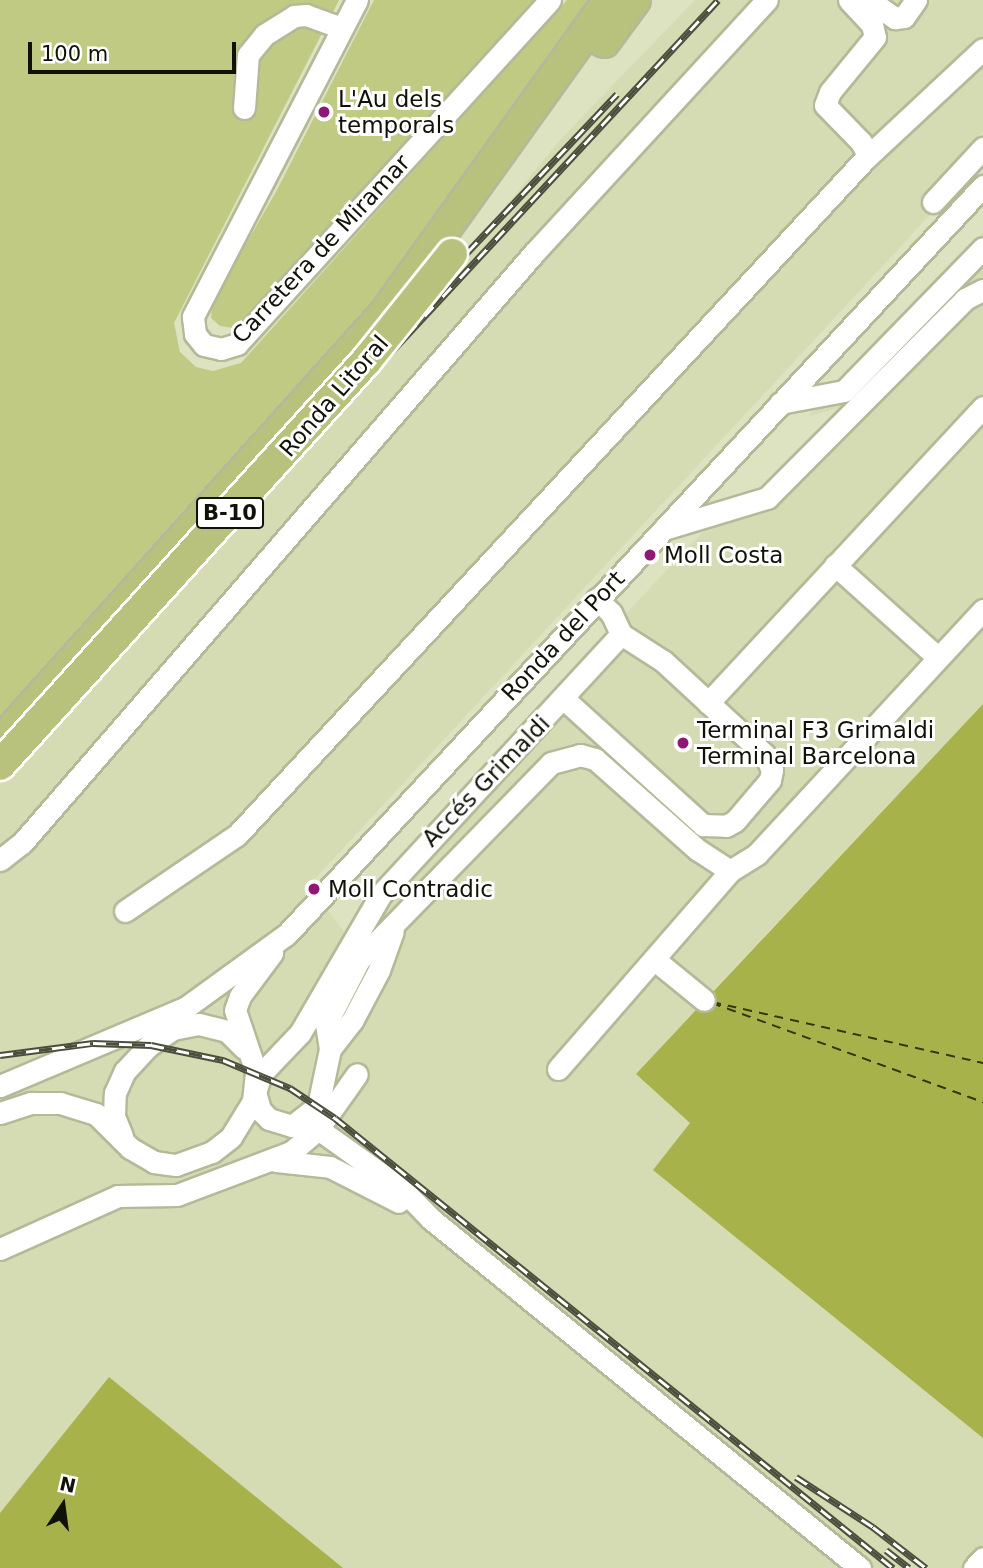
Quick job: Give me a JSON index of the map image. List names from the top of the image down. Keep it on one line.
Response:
{"streets":{"highway":["Ronda Litoral","B-10"],"street":["Carretera de Miramar","Ronda del Port","Accés Grimaldi"]},"crossings":[["Ronda Litoral","B-10"]],"places":["L'Au dels temporals","Moll Costa","Terminal F3 Grimaldi Terminal Barcelona","Moll Contradic"],"scale_bar":"100 m","north":"top"}
